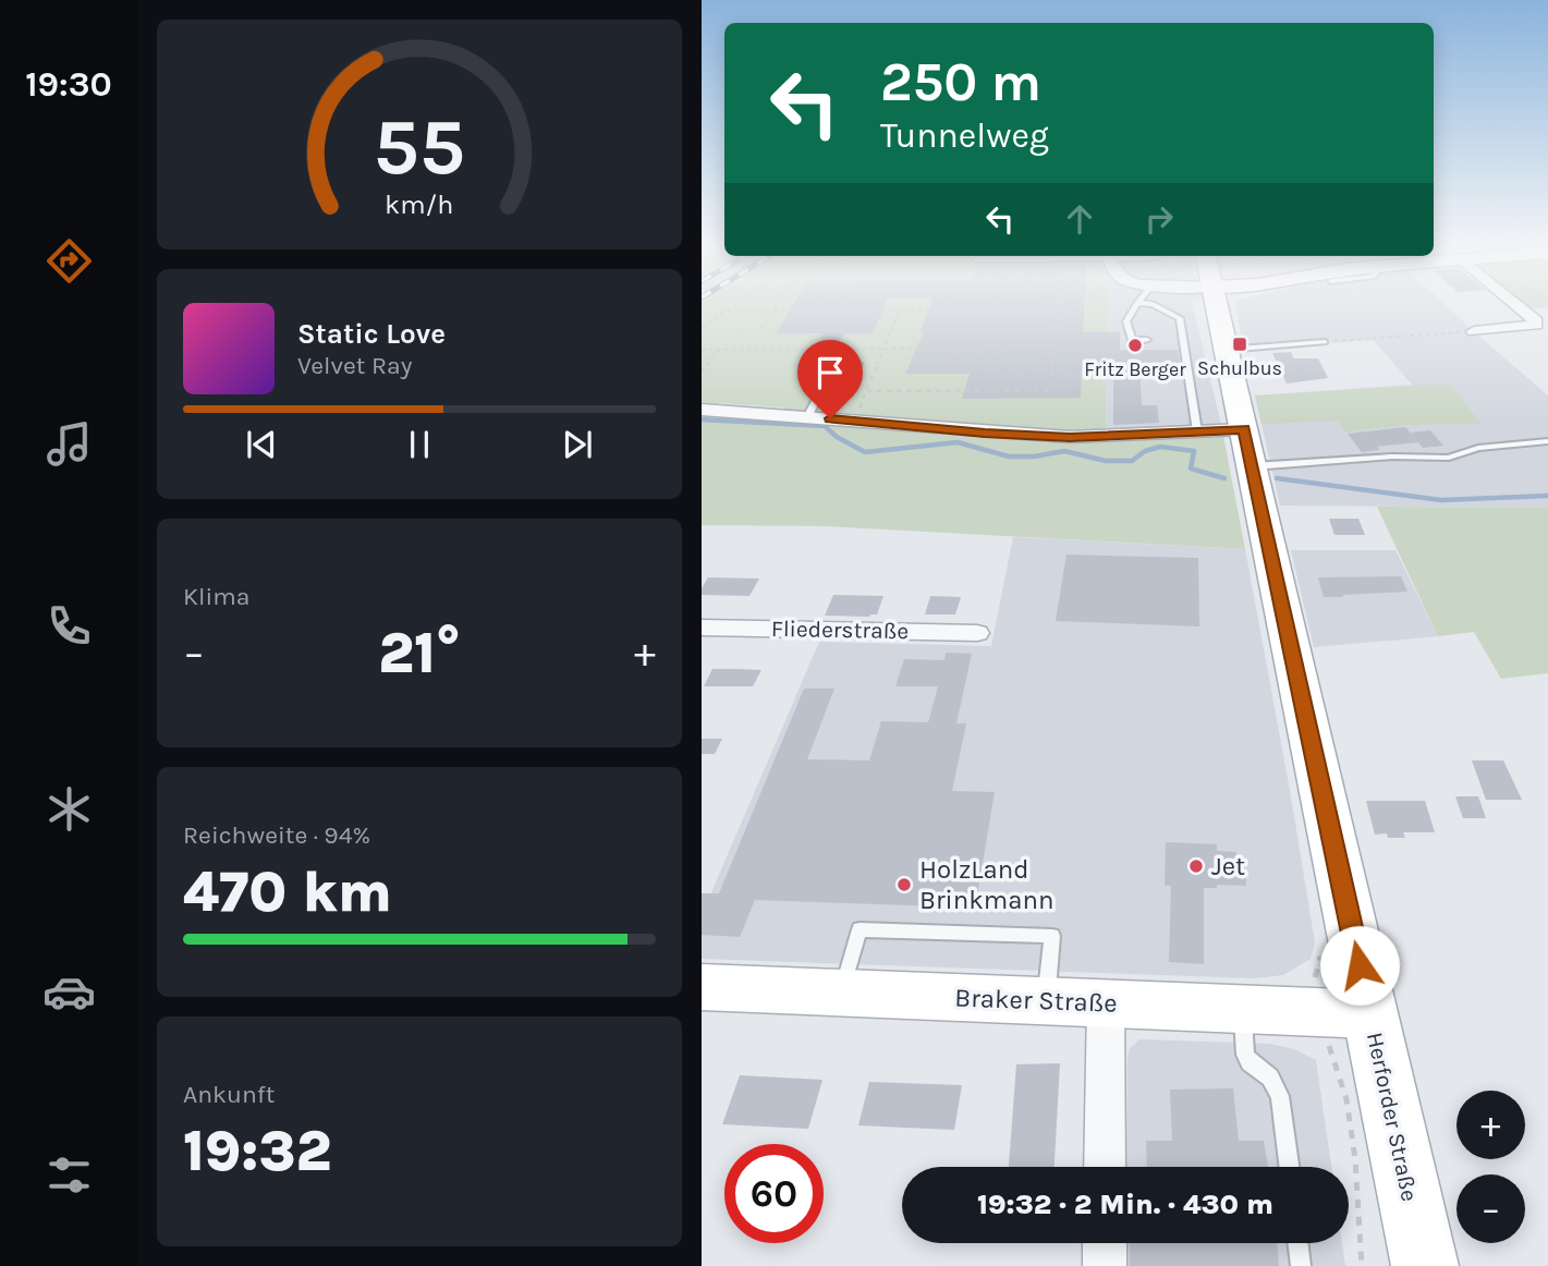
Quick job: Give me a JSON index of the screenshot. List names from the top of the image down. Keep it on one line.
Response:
{"streets":{"main road":["Braker Straße","Herforder Straße"],"street":["Fliederstraße"]},"crossings":[["Braker Straße","Herforder Straße"]],"places":{"transit":["Schulbus"],"other":["Fritz Berger","Jet","HolzLand Brinkmann"]},"page":{"tabs":"19:30","turn":["250 m","Tunnelweg"],"song":["Static Love","Velvet Ray"],"tile":["Klima",["Reichweite · 94%","470 km"],["Ankunft","19:32"]],"heat":["−","21°","+"],"map_buttons":["+","−"],"limit":"60","trip":"19:32 · 2 Min. · 430 m","gauge":["55","km/h"]}}
